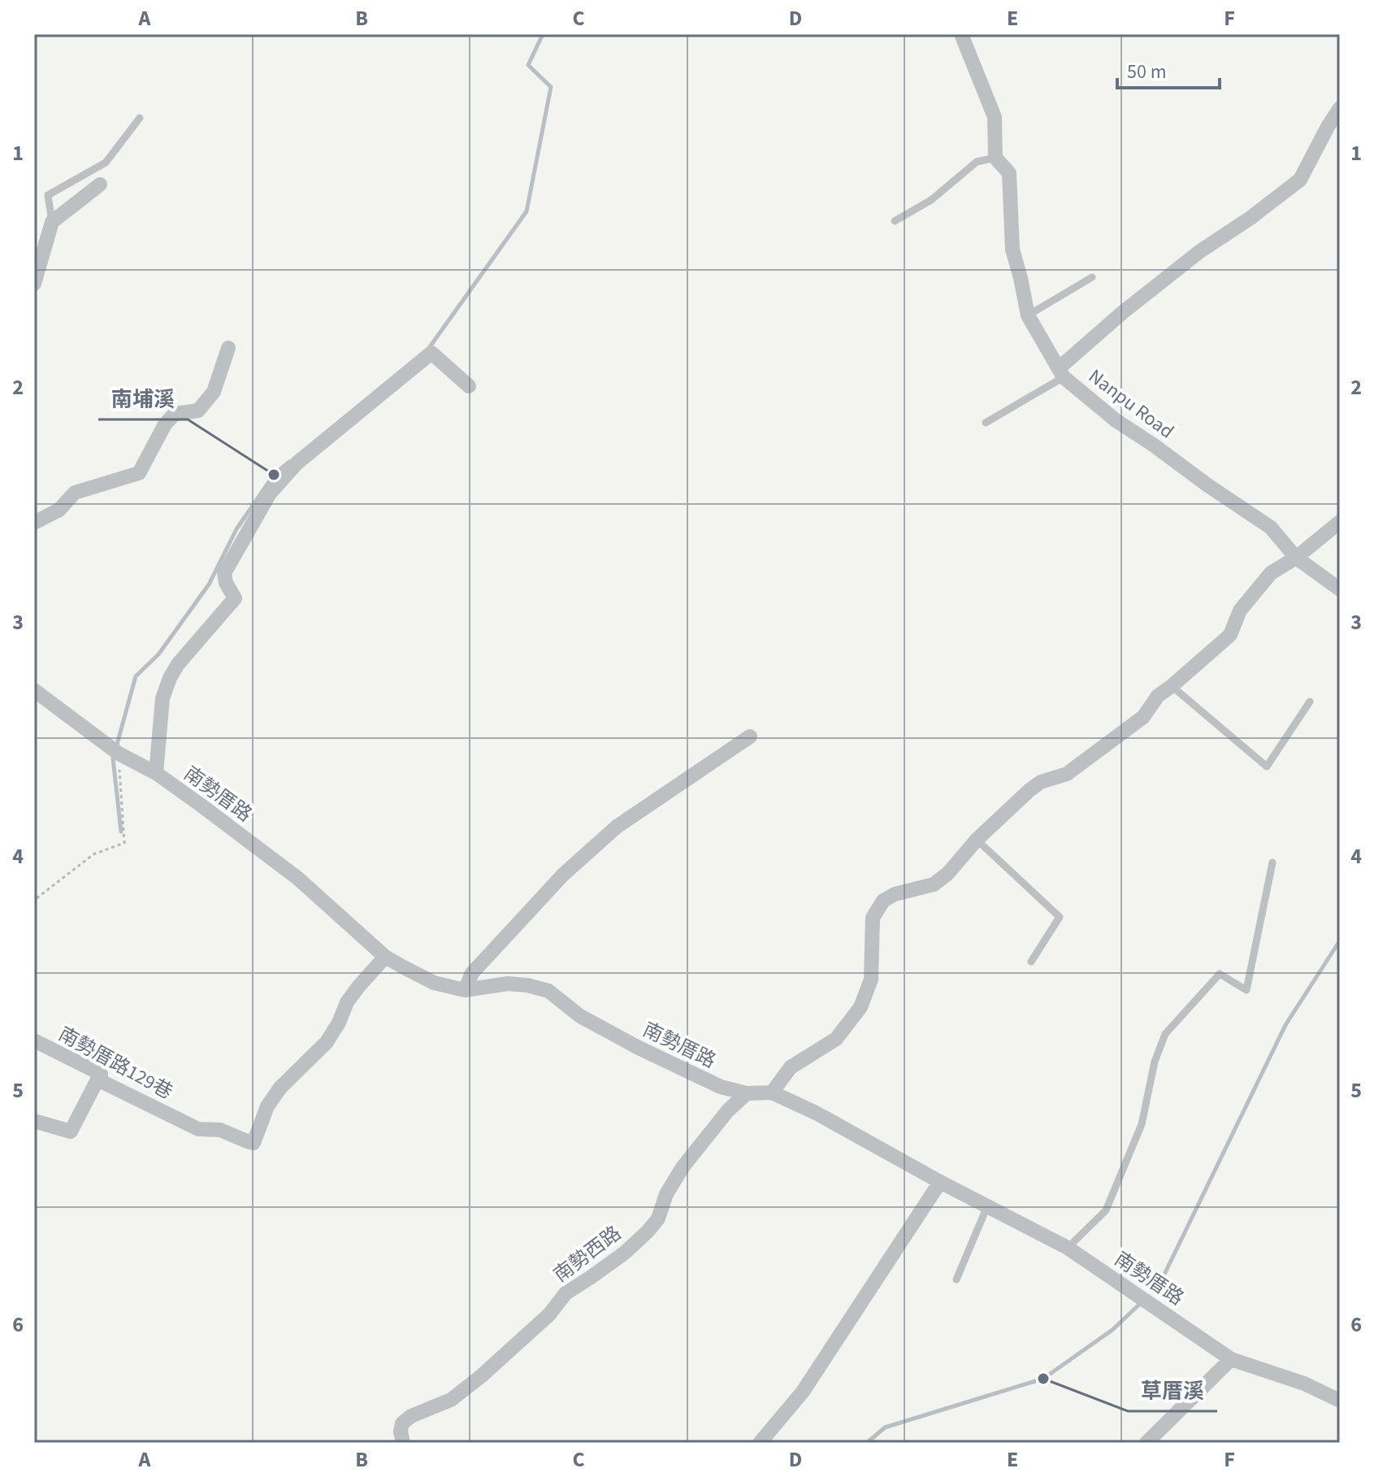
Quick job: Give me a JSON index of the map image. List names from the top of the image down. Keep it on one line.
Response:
{"streets":{"street":["Nanpu Road","南勢厝路","南勢厝路129巷","南勢西路"]},"crossings":[["南勢厝路","南勢厝路129巷"],["南勢厝路","南勢西路"]],"places":["南埔溪","草厝溪"],"scale_bar":"50 m","grid":{"columns":["A","B","C","D","E","F"],"rows":["1","2","3","4","5","6"]}}
